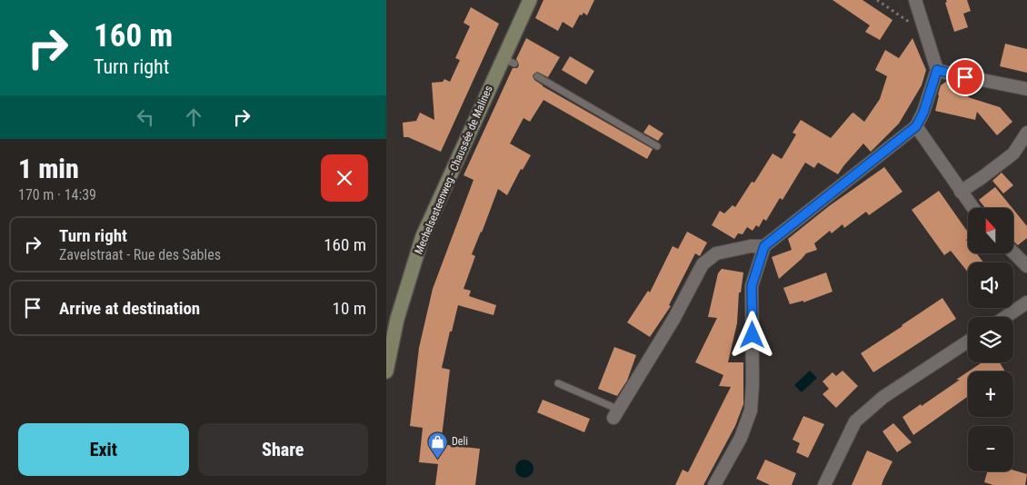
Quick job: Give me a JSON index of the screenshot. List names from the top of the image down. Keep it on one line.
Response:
{"streets":{"main road":["Mechelsesteenweg - Chaussée de Malines"]},"places":{"shop":["Deli"]},"north":"top","page":{"turn":["160 m","Turn right"],"heading":["1 min","170 m · 14:39"],"map_buttons":["+","−"],"list":[{"name":"Turn right","note":"Zavelstraat - Rue des Sables","value":"160 m"},{"name":"Arrive at destination","value":"10 m"}],"buttons":["Exit","Share"]}}
